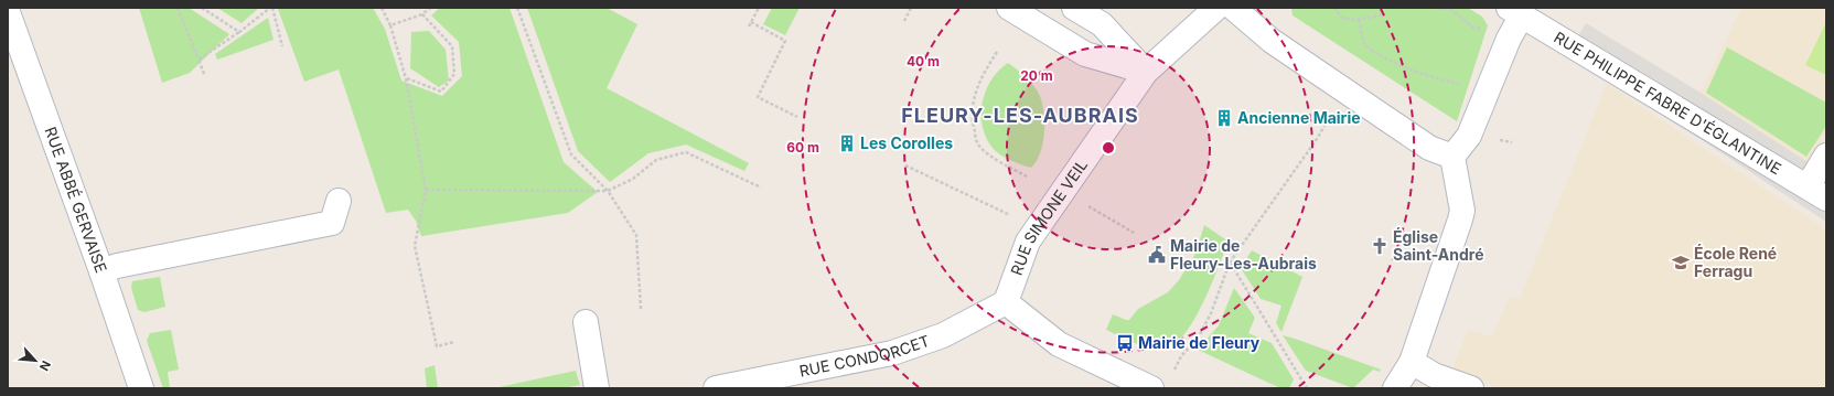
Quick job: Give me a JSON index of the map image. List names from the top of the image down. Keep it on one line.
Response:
{"streets":{"street":["RUE PHILIPPE FABRE D'ÉGLANTINE","RUE ABBÉ GERVAISE","RUE SIMONE VEIL","RUE CONDORCET"]},"crossings":[["RUE SIMONE VEIL","RUE CONDORCET"]],"districts":["FLEURY-LES-AUBRAIS"],"places":{"building":["Ancienne Mairie","Les Corolles"],"church":["Église Saint-André"],"public building":["Mairie de Fleury-Les-Aubrais"],"school or university":["École René Ferragu"],"bus stop":["Mairie de Fleury"]},"north":"bottom right","rings":["40 m","20 m","60 m"]}
